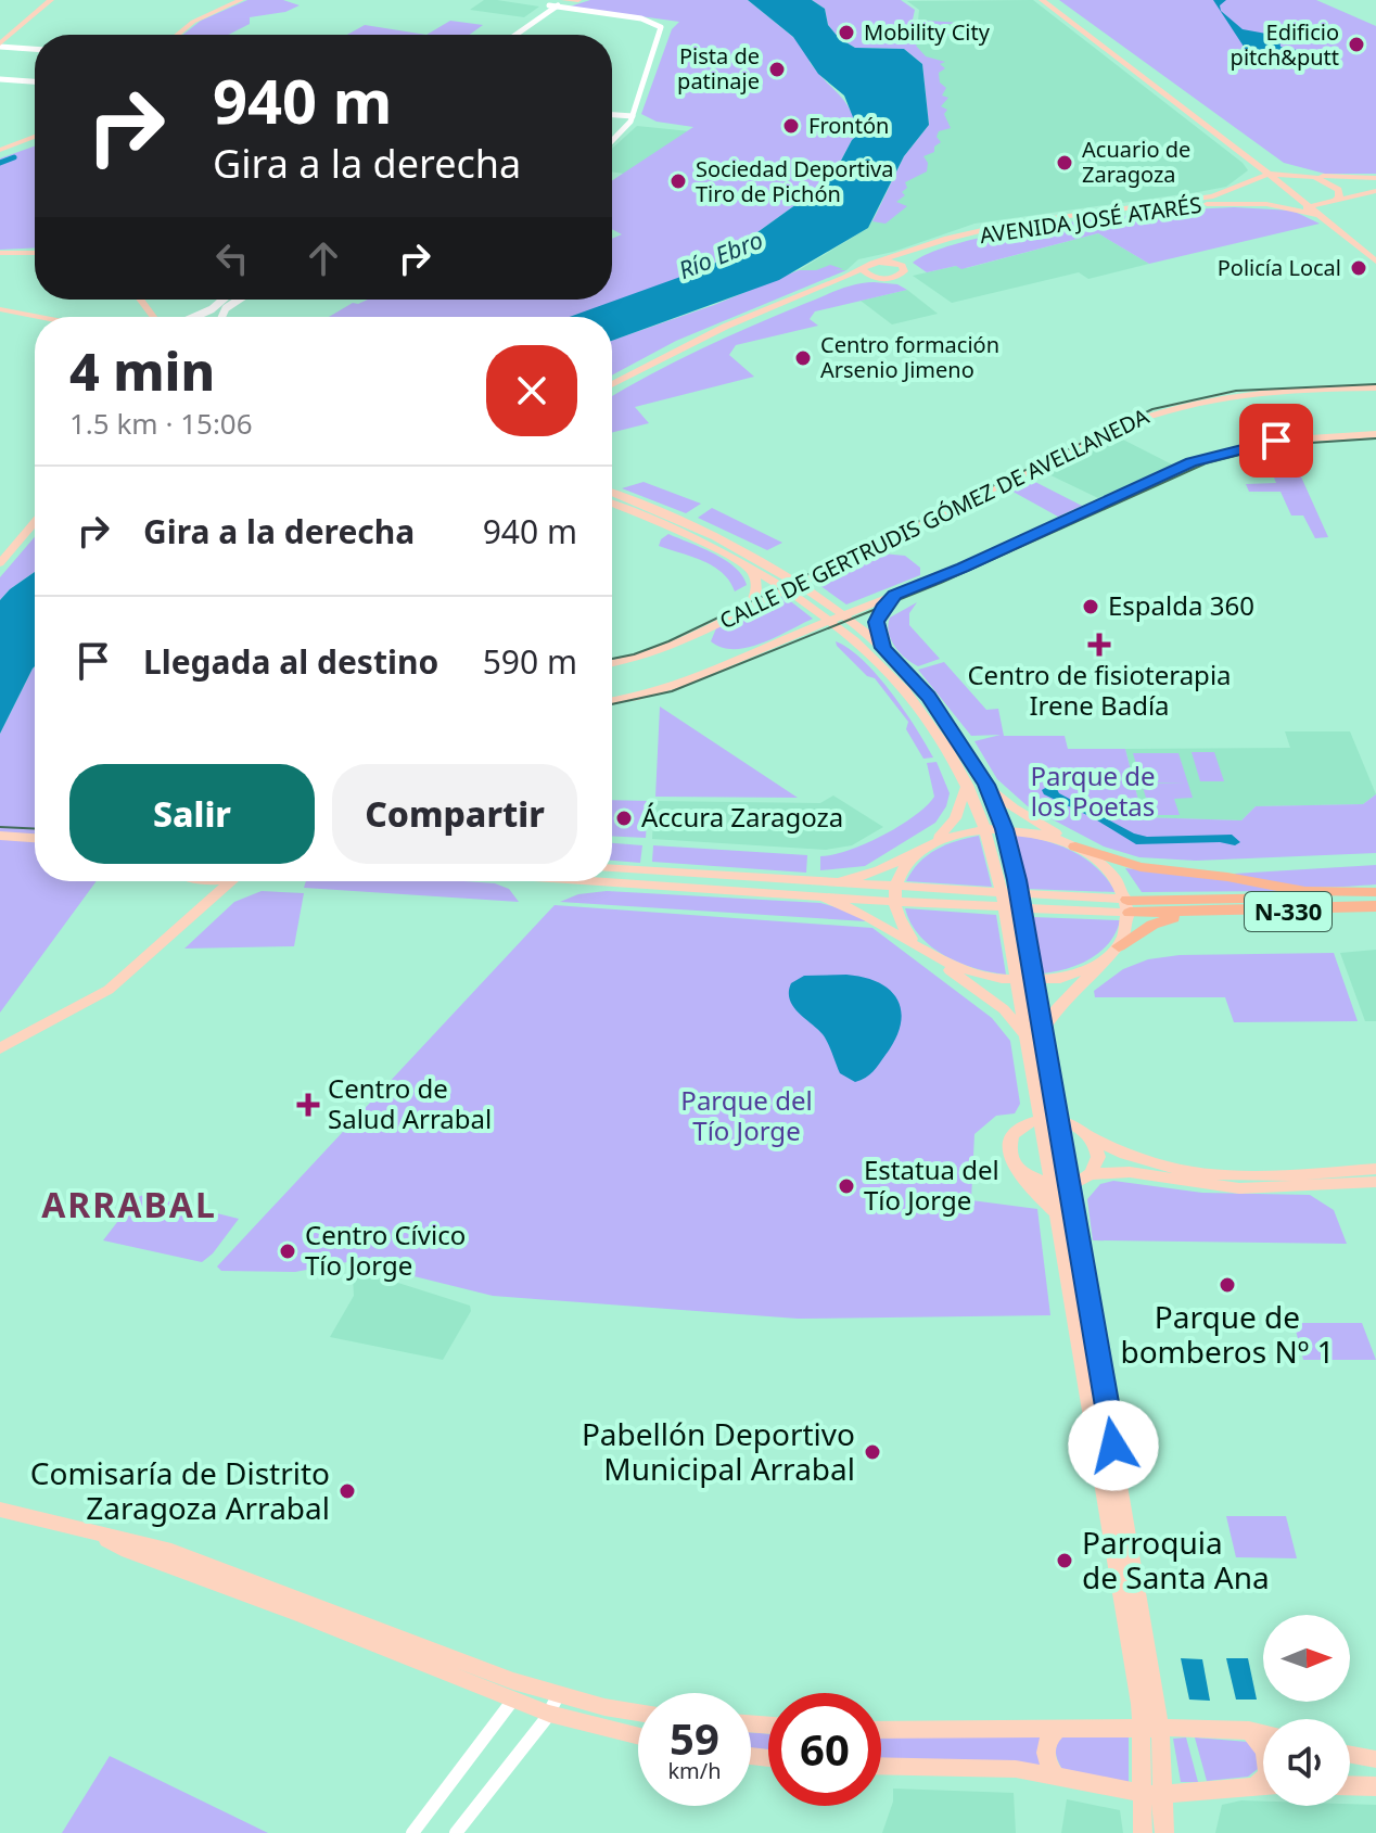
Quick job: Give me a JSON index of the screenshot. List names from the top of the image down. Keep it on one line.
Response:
{"streets":{"highway":["N-330"],"main road":["AVENIDA JOSÉ ATARÉS","CALLE DE GERTRUDIS GÓMEZ DE AVELLANEDA"]},"districts":["ARRABAL"],"water":["Río Ebro"],"parks":["Parque de los Poetas","Parque del Tío Jorge"],"places":{"other":["Mobility City","Edificio pitch&putt","Pista de patinaje","Frontón","Acuario de Zaragoza","Sociedad Deportiva Tiro de Pichón","Policía Local","Centro formación Arsenio Jimeno","Espalda 360","Áccura Zaragoza","Estatua del Tío Jorge","Centro Cívico Tío Jorge","Parque de bomberos Nº 1","Pabellón Deportivo Municipal Arrabal","Comisaría de Distrito Zaragoza Arrabal","Parroquia de Santa Ana"],"health":["Centro de fisioterapia Irene Badía","Centro de Salud Arrabal"]},"north":"right","page":{"turn":["940 m","Gira a la derecha"],"heading":["4 min","1.5 km · 15:06"],"list":[{"name":"Gira a la derecha","value":"940 m"},{"name":"Llegada al destino","value":"590 m"}],"buttons":["Salir","Compartir"],"speed":"59 km/h","limit":"60"}}
